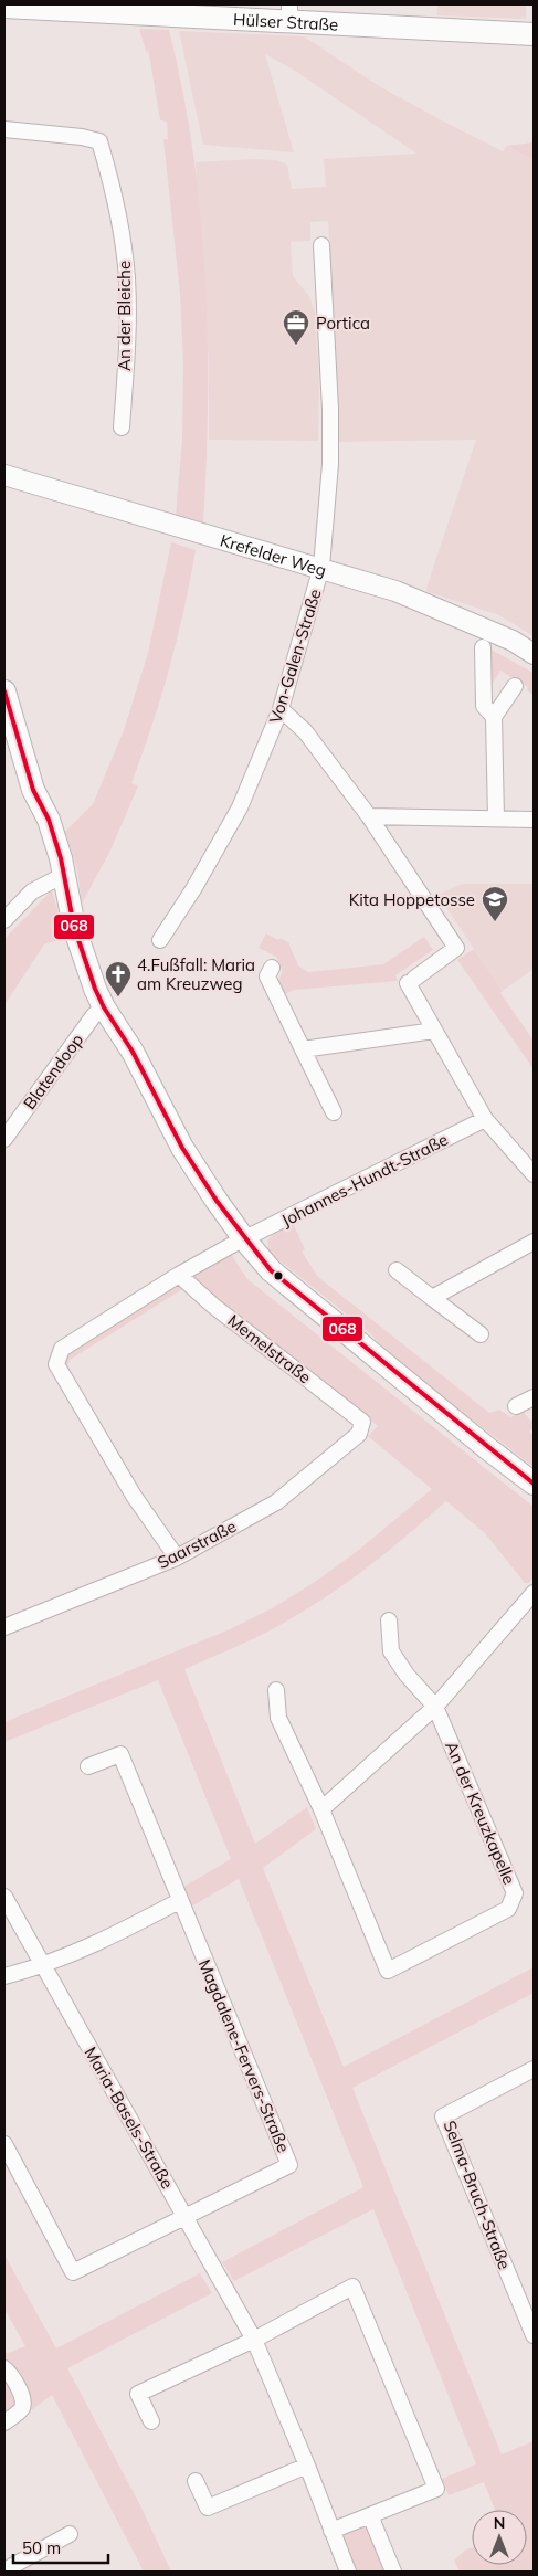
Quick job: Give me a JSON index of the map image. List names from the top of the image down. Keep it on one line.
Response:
{"streets":{"main road":["Hülser Straße"],"street":["An der Bleiche","Krefelder Weg","Von-Galen-Straße","Blatendoop","Johannes-Hundt-Straße","Memelstraße","Saarstraße","An der Kreuzkapelle","Magdalene-Fervers-Straße","Maria-Basels-Straße","Selma-Bruch-Straße"]},"crossings":[["Krefelder Weg","Von-Galen-Straße"],["Johannes-Hundt-Straße","Memelstraße"],["Johannes-Hundt-Straße","Saarstraße"],["Memelstraße","Saarstraße"],["Magdalene-Fervers-Straße","Maria-Basels-Straße"]],"places":{"office":["Portica"],"school or university":["Kita Hoppetosse"],"church":["4.Fußfall: Maria am Kreuzweg"]},"lines":["transit line 068"],"scale_bar":"50 m","north":"top"}
